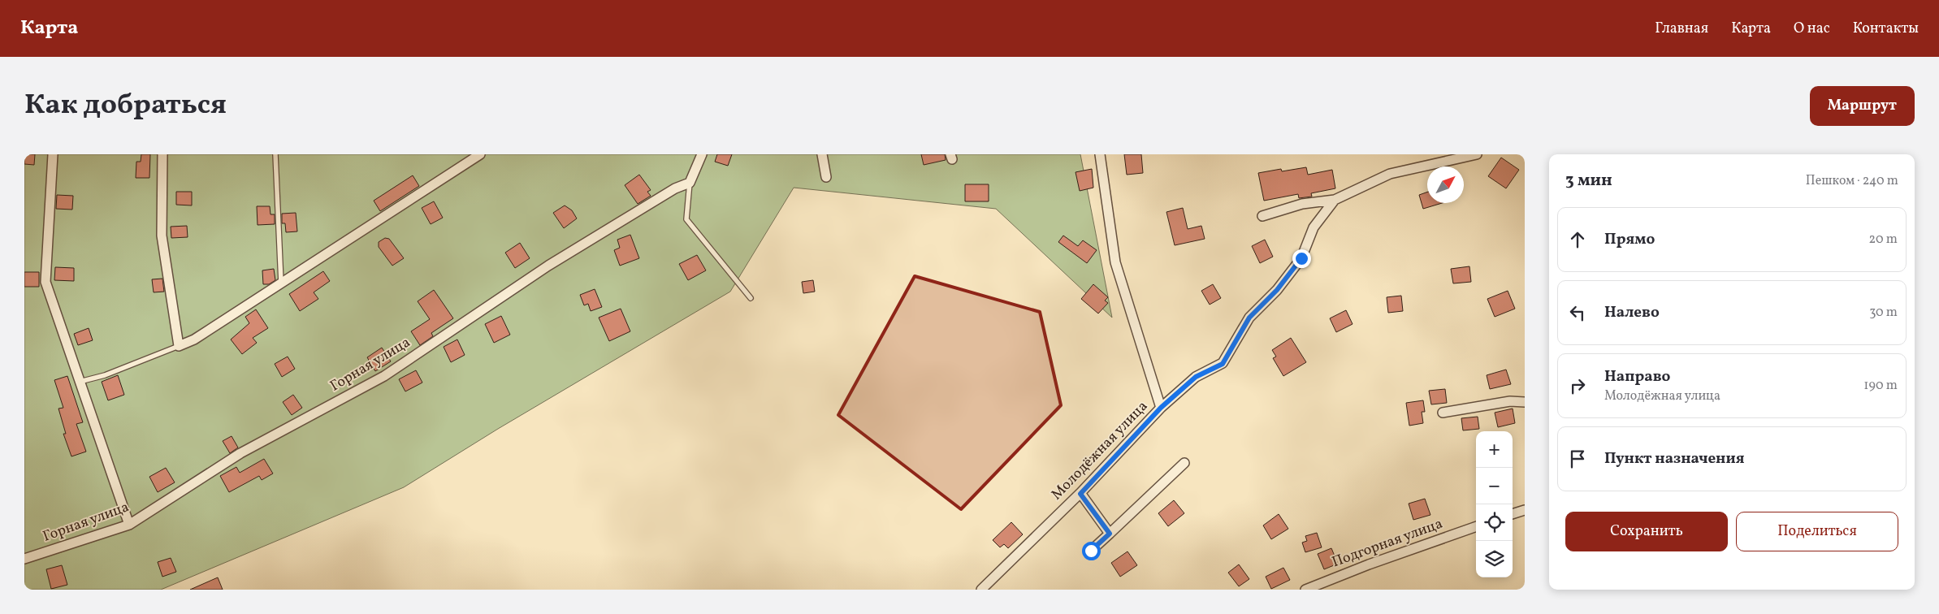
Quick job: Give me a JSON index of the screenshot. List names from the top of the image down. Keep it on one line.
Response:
{"streets":{"street":["Горная улица","Молодёжная улица","Подгорная улица"]},"north":"top right","page":{"header":"Карта","nav":["Главная","Карта","О нас","Контакты"],"title":"Как добраться","buttons":["Маршрут",["Сохранить","Поделиться"]],"heading":["3 мин","Пешком · 240 m"],"list":[["Прямо","20 m"],["Налево","30 m"],["Направо","Молодёжная улица","190 m"],"Пункт назначения"],"map_buttons":["+","−"]}}
